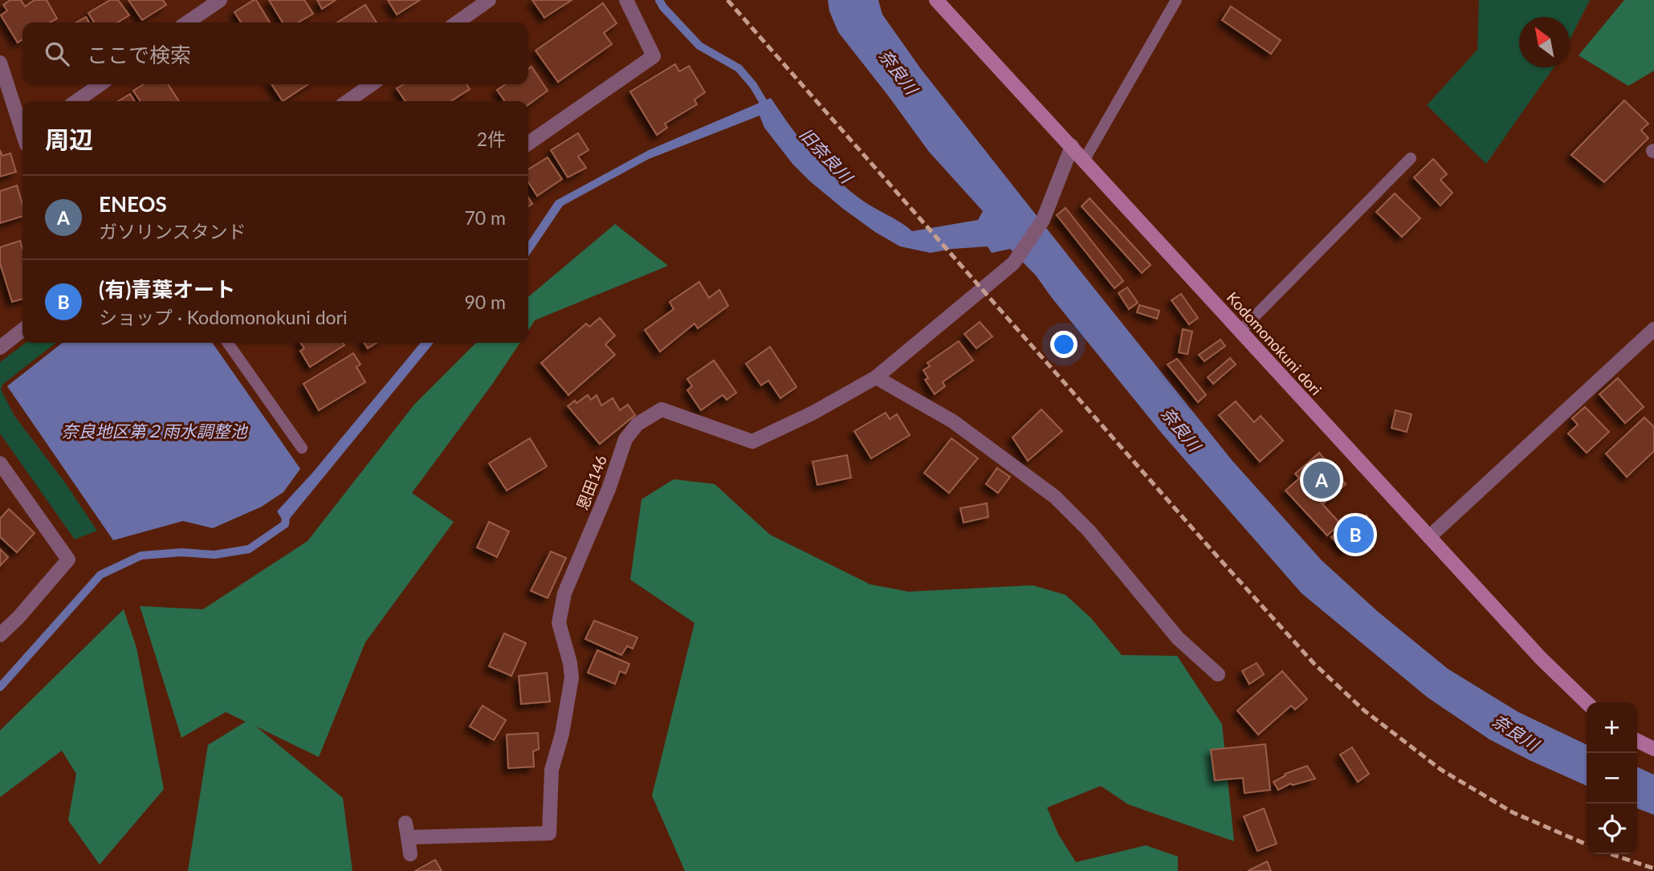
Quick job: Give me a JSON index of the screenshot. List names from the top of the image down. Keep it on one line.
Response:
{"streets":{"main road":["Kodomonokuni dori"],"street":["恩田146"]},"crossings":[["Kodomonokuni dori","恩田146"]],"water":["奈良川","旧奈良川","奈良地区第２雨水調整池"],"north":"top left","page":{"search":"ここで検索","heading":["周辺","2件"],"list":[{"mark":"A","name":"ENEOS","note":"ガソリンスタンド","value":"70 m"},{"mark":"B","name":"(有)青葉オート","note":"ショップ · Kodomonokuni dori","value":"90 m"}],"pins":["A","B"],"map_buttons":["+","−"]}}
